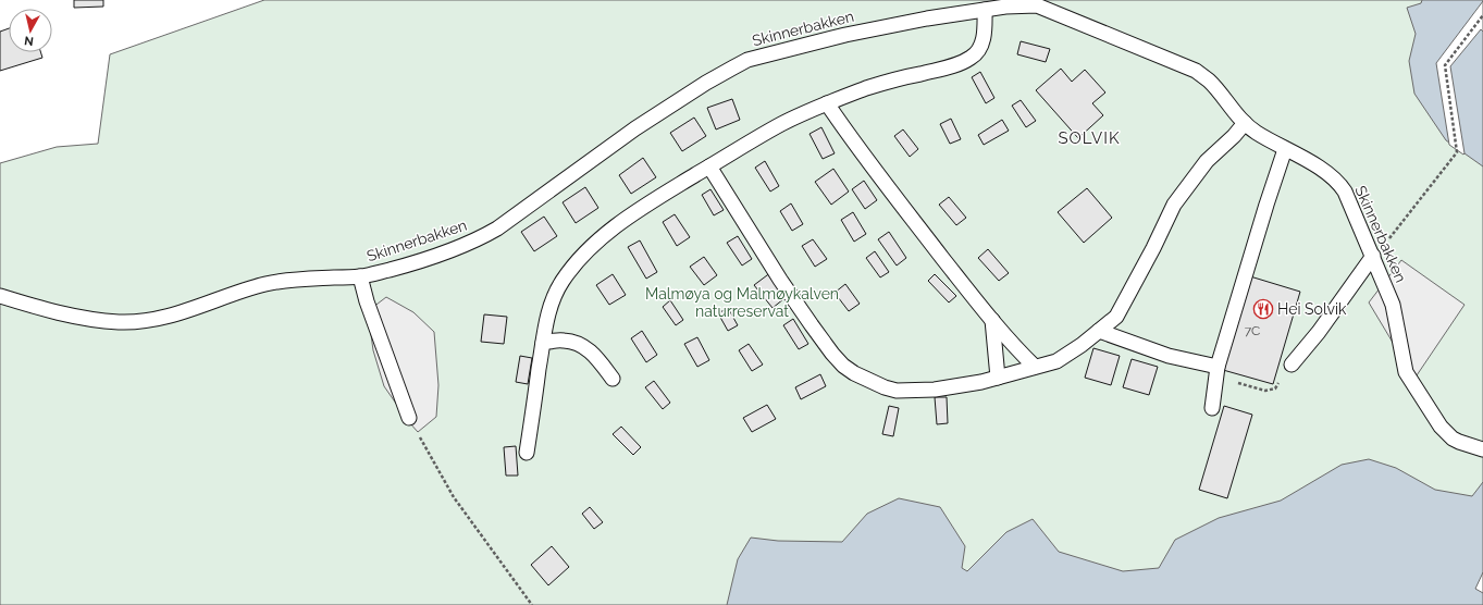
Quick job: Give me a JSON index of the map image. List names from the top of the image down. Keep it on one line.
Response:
{"streets":{"lane":["Skinnerbakken"]},"districts":["SOLVIK"],"parks":["Malmøya og Malmøykalven naturreservat"],"places":{"restaurant":["Hei Solvik"]},"house_numbers":["7C"],"north":"bottom"}
